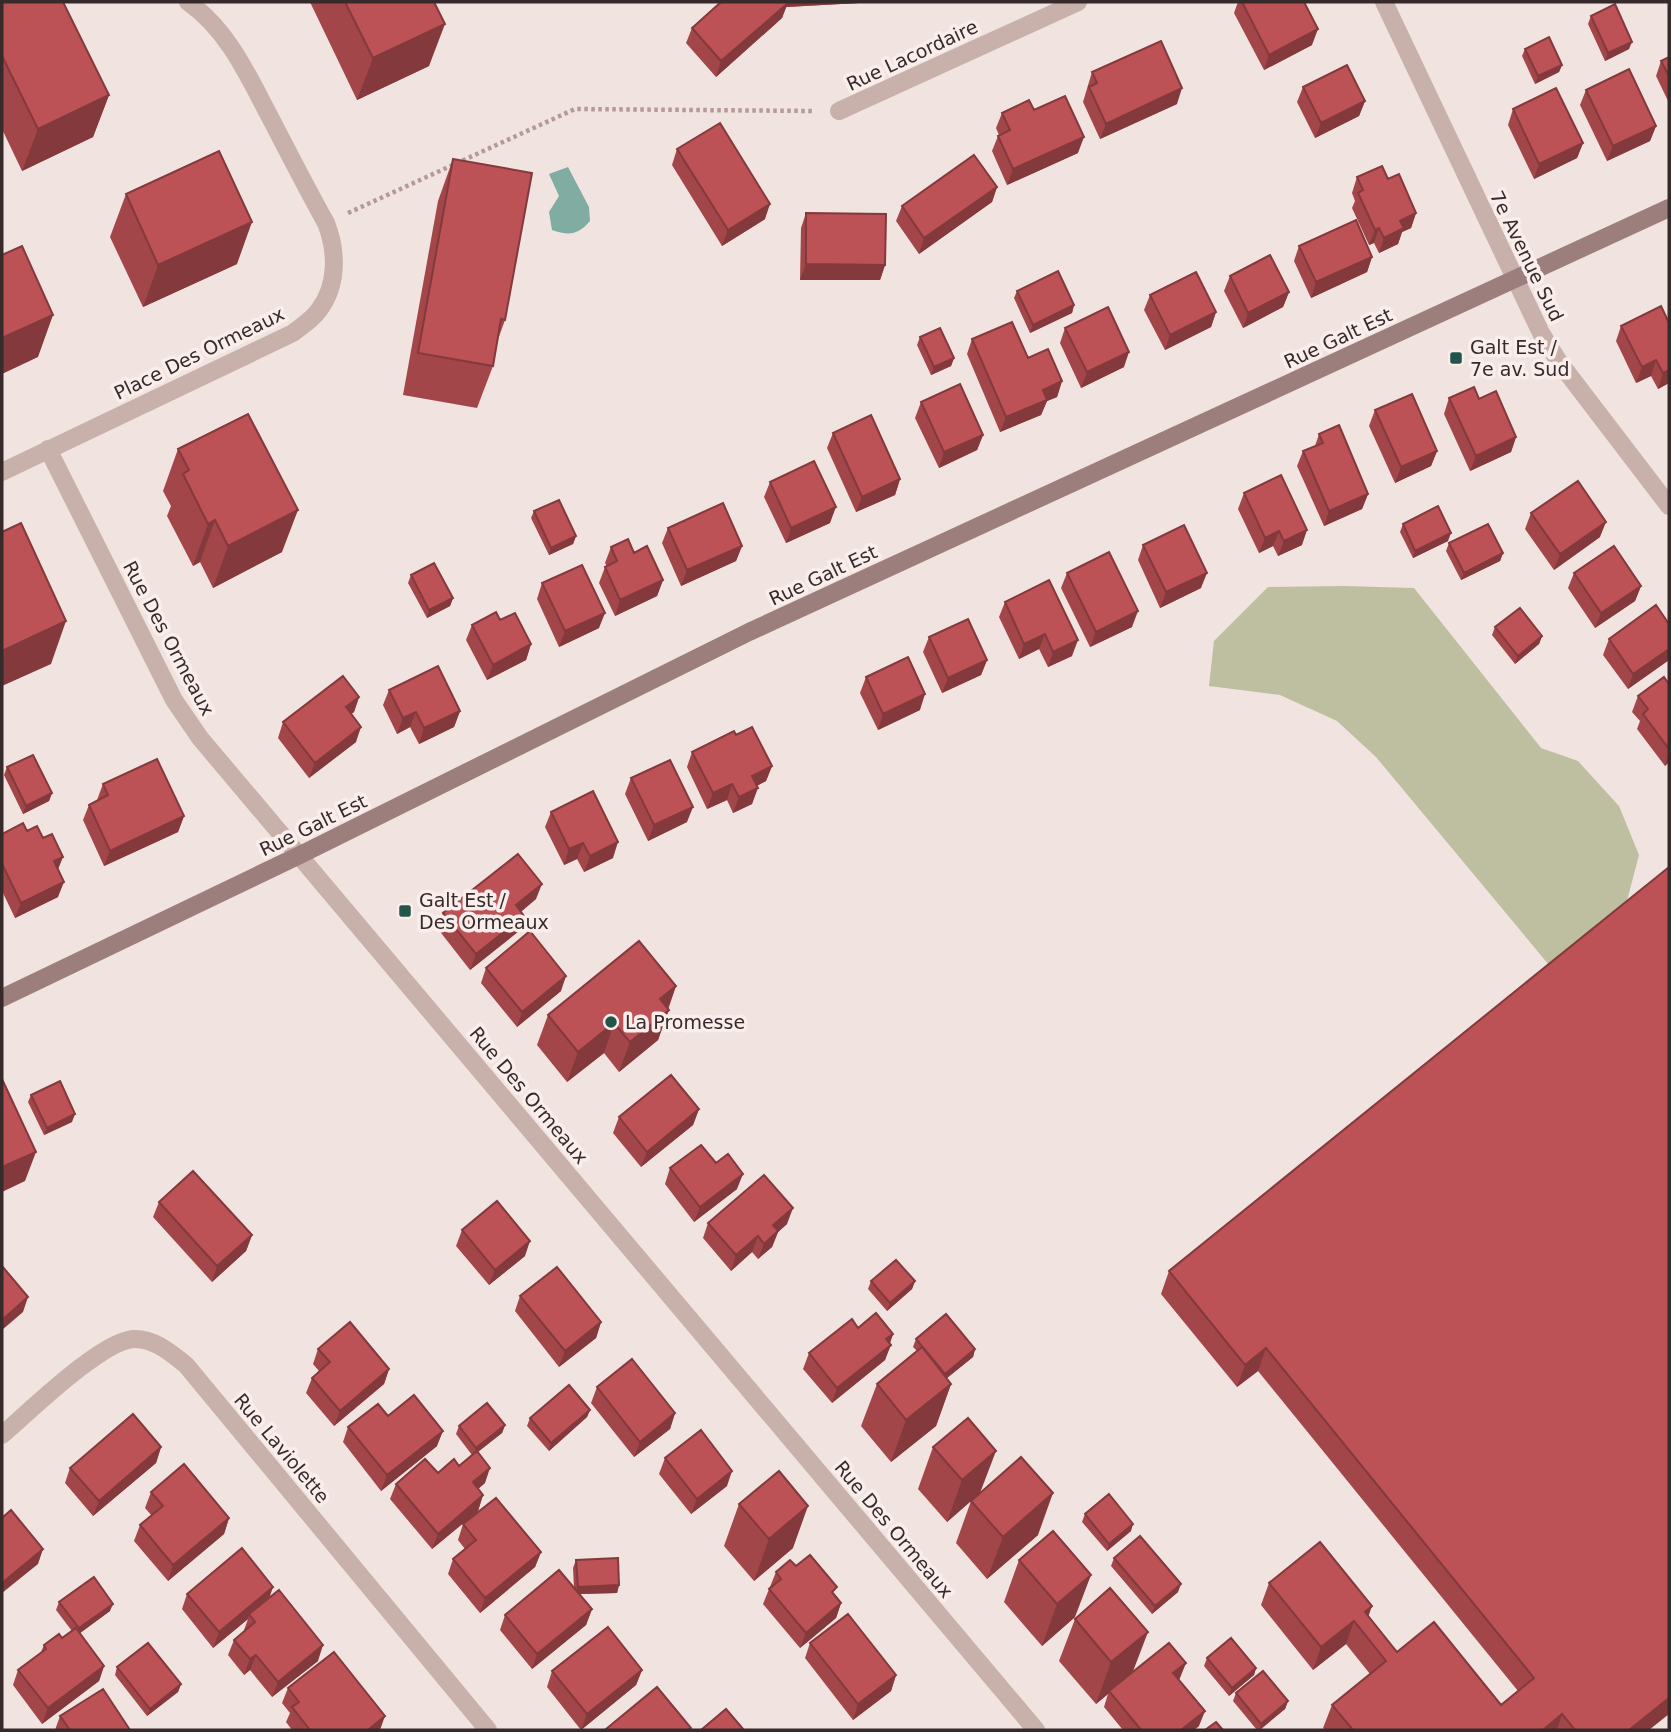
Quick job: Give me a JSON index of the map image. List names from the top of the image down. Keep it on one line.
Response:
{"streets":{"main road":["Rue Galt Est"],"street":["Rue Lacordaire","7e Avenue Sud","Place Des Ormeaux","Rue Des Ormeaux","Rue Laviolette"]},"crossings":[["7e Avenue Sud","Rue Galt Est"],["Rue Galt Est","Rue Des Ormeaux"],["Place Des Ormeaux","Rue Des Ormeaux"]],"places":{"transit":["Galt Est / 7e av. Sud","Galt Est / Des Ormeaux"],"other":["La Promesse"]}}
